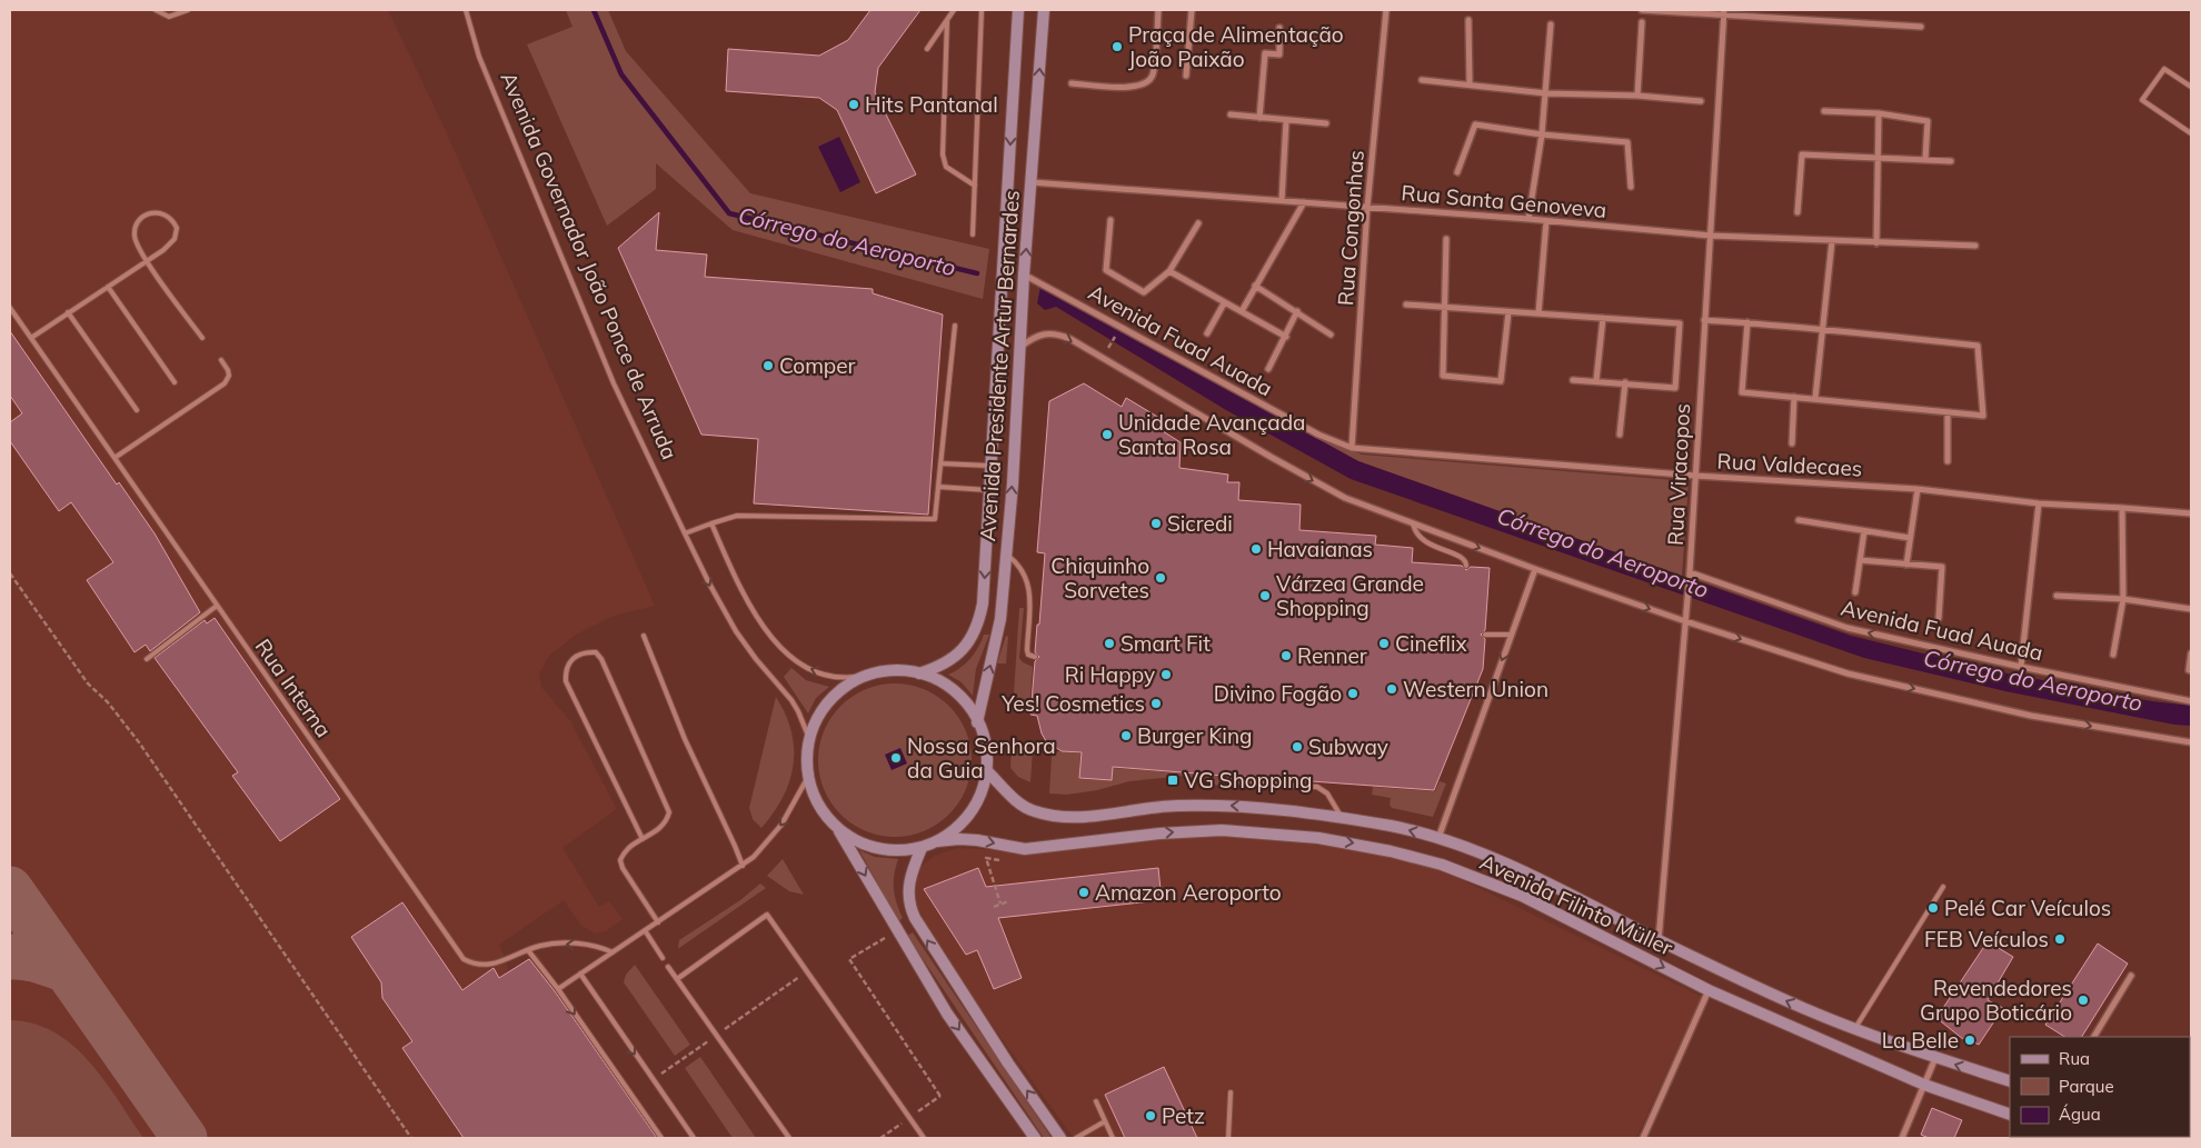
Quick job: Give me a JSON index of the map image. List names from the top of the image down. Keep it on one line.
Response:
{"streets":{"main road":["Avenida Presidente Artur Bernardes","Avenida Filinto Müller"],"street":["Rua Santa Genoveva","Rua Congonhas","Avenida Fuad Auada","Rua Valdecaes","Rua Viracopos"],"lane":["Avenida Governador João Ponce de Arruda","Rua Interna"]},"crossings":[["Rua Santa Genoveva","Rua Congonhas"],["Rua Santa Genoveva","Avenida Presidente Artur Bernardes"],["Rua Santa Genoveva","Rua Viracopos"],["Rua Congonhas","Avenida Fuad Auada"],["Rua Congonhas","Rua Valdecaes"],["Avenida Governador João Ponce de Arruda","Avenida Presidente Artur Bernardes"],["Avenida Governador João Ponce de Arruda","Avenida Filinto Müller"],["Avenida Fuad Auada","Avenida Presidente Artur Bernardes"],["Avenida Fuad Auada","Rua Valdecaes"],["Avenida Fuad Auada","Rua Viracopos"],["Avenida Presidente Artur Bernardes","Avenida Filinto Müller"],["Rua Valdecaes","Rua Viracopos"],["Rua Viracopos","Avenida Filinto Müller"]],"water":["Córrego do Aeroporto"],"places":{"other":["Praça de Alimentação João Paixão","Hits Pantanal","Comper","Unidade Avançada Santa Rosa","Sicredi","Havaianas","Chiquinho Sorvetes","Várzea Grande Shopping","Smart Fit","Cineflix","Renner","Ri Happy","Western Union","Divino Fogão","Yes! Cosmetics","Burger King","Subway","Nossa Senhora da Guia","Amazon Aeroporto","Pelé Car Veículos","FEB Veículos","Revendedores Grupo Boticário","La Belle","Petz"],"transit":["VG Shopping"]},"legend":["Rua","Parque","Água"]}
